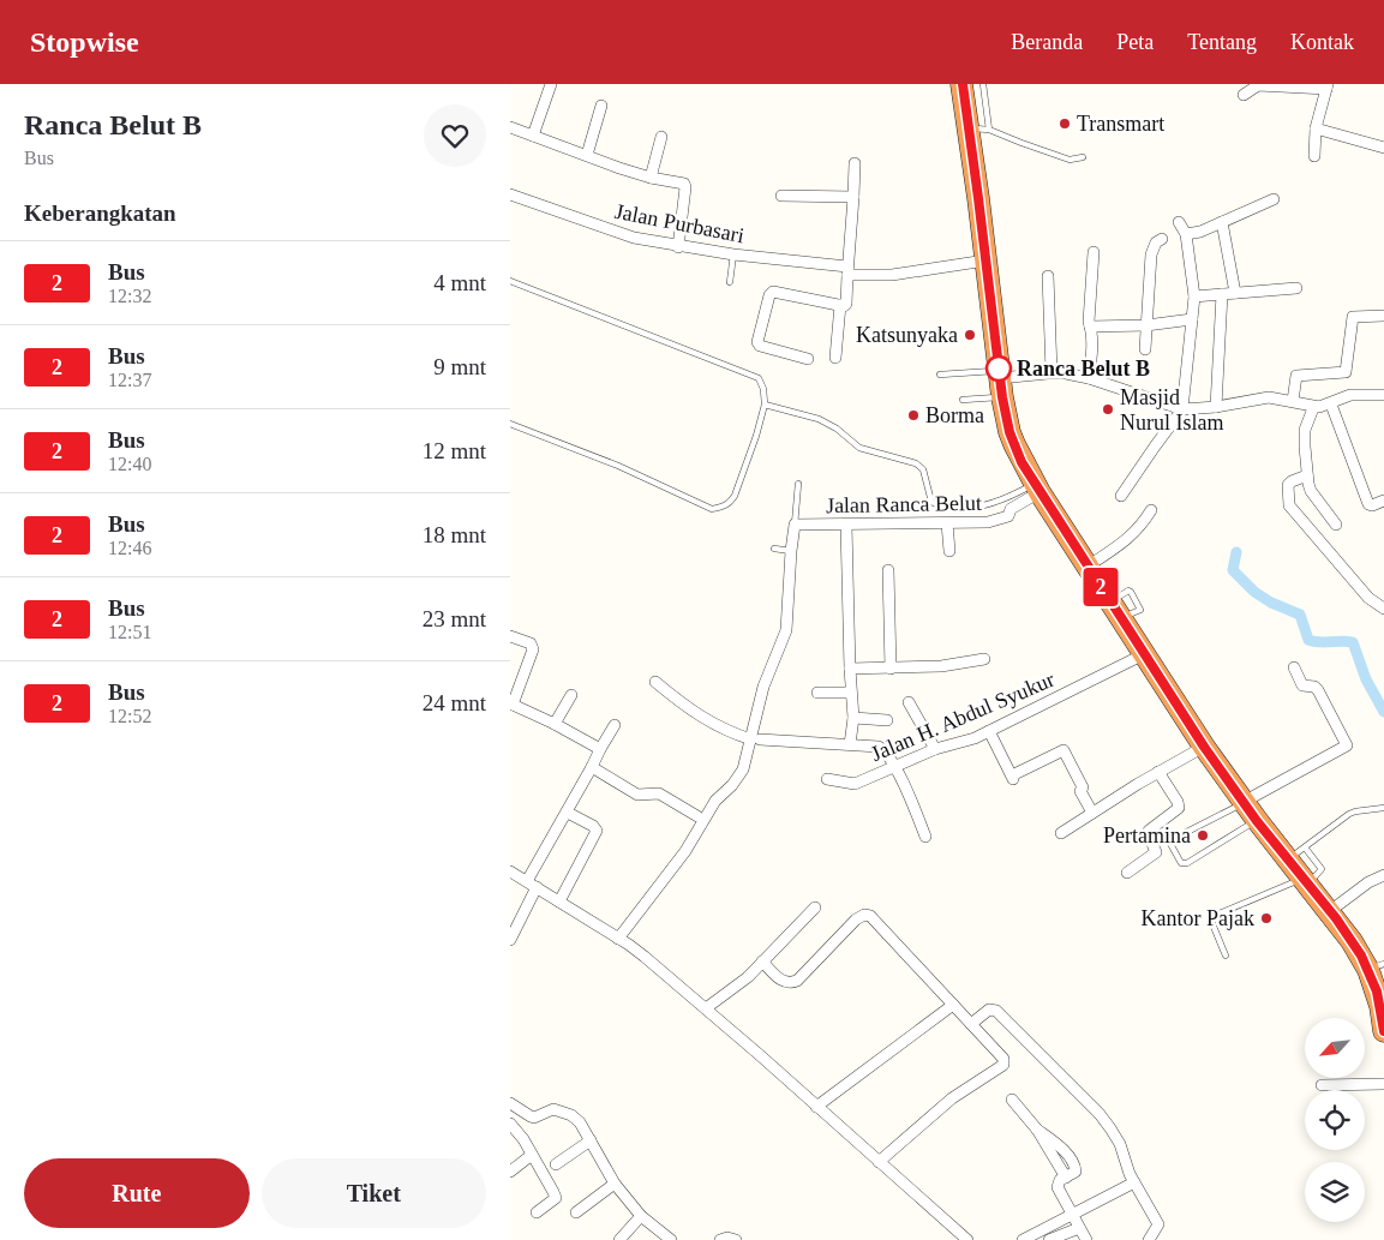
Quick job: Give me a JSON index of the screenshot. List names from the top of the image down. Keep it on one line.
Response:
{"streets":{"street":["Jalan Purbasari","Jalan Ranca Belut","Jalan H. Abdul Syukur"]},"places":["Transmart","Katsunyaka","Ranca Belut B","Masjid Nurul Islam","Borma","Pertamina","Kantor Pajak"],"lines":["bus line 2"],"north":"bottom left","page":{"header":"Stopwise","nav":["Beranda","Peta","Tentang","Kontak"],"heading":[["Ranca Belut B","Bus"],"Keberangkatan"],"on_map":"2","list":[{"mark":"2","name":"Bus","note":"12:32","value":"4 mnt"},{"mark":"2","name":"Bus","note":"12:37","value":"9 mnt"},{"mark":"2","name":"Bus","note":"12:40","value":"12 mnt"},{"mark":"2","name":"Bus","note":"12:46","value":"18 mnt"},{"mark":"2","name":"Bus","note":"12:51","value":"23 mnt"},{"mark":"2","name":"Bus","note":"12:52","value":"24 mnt"}],"buttons":["Rute","Tiket"]}}
